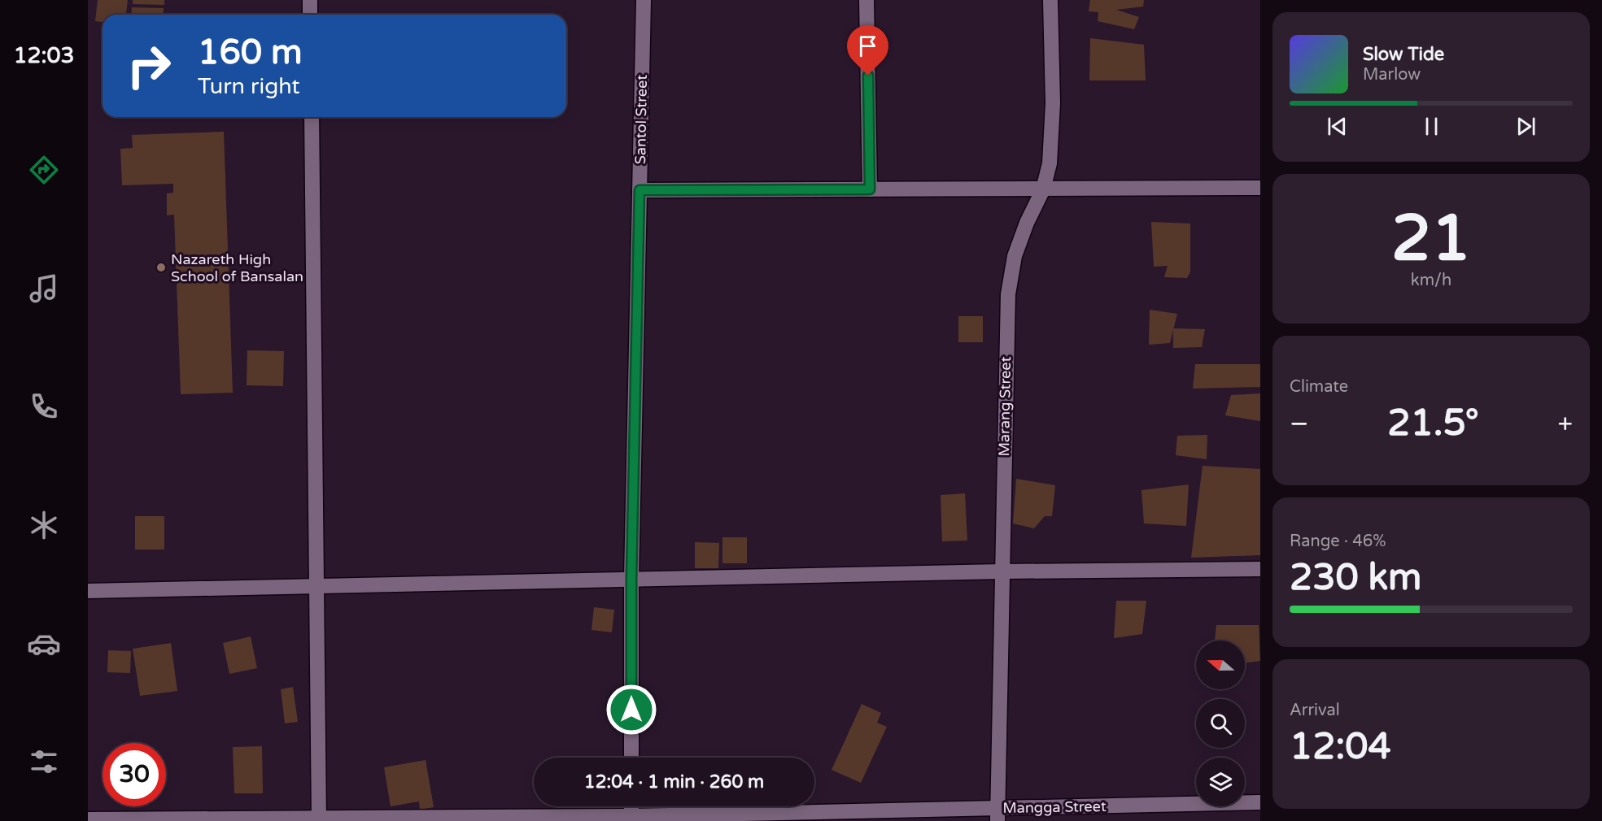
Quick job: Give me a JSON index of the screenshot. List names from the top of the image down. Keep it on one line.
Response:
{"streets":{"street":["Santol Street","Marang Street","Mangga Street"]},"crossings":[["Marang Street","Mangga Street"]],"places":["Nazareth High School of Bansalan"],"north":"left","page":{"tabs":"12:03","turn":["160 m","Turn right"],"song":["Slow Tide","Marlow"],"tile":[["21","km/h"],"Climate",["Range · 46%","230 km"],["Arrival","12:04"]],"heat":["−","21.5°","+"],"limit":"30","trip":"12:04 · 1 min · 260 m"}}
